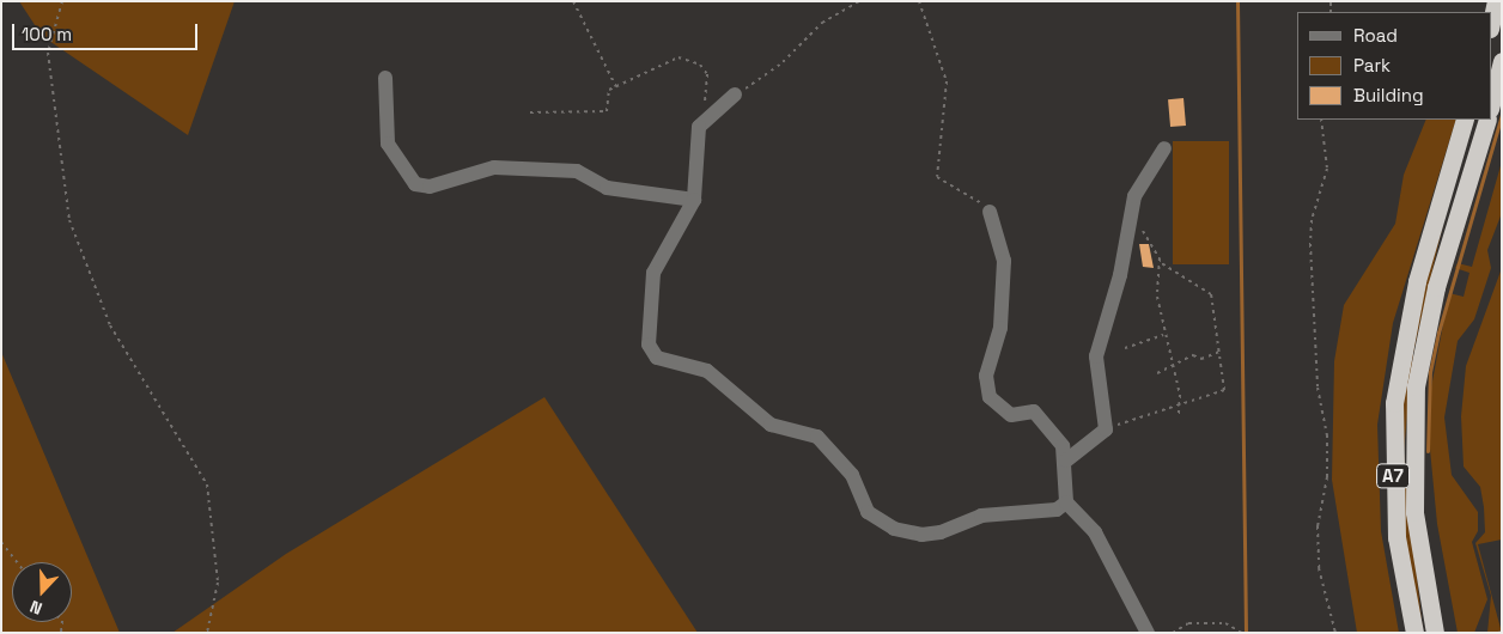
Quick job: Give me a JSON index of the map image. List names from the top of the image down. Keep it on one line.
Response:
{"streets":{"highway":["A7"]},"legend":["Road","Park","Building"],"scale_bar":"100 m","north":"bottom"}
